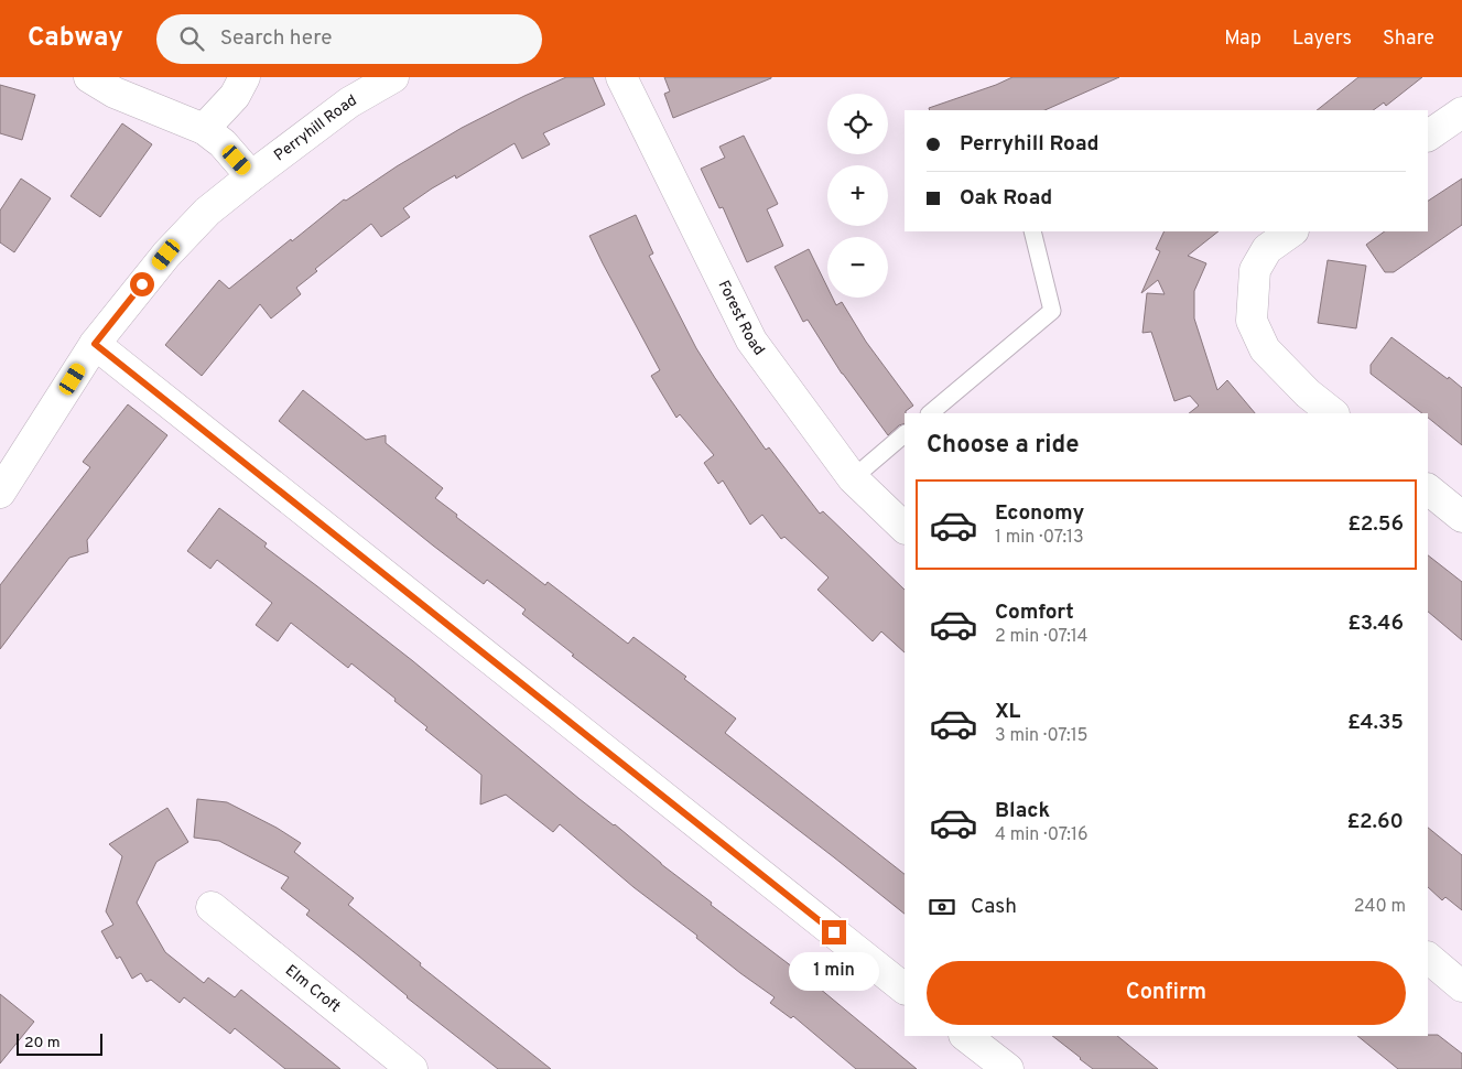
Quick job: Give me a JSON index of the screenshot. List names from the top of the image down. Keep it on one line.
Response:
{"streets":{"street":["Perryhill Road","Forest Road","Elm Croft"]},"scale_bar":"20 m","page":{"header":"Cabway","search":"Search here","nav":["Map","Layers","Share"],"map_buttons":["+","−"],"banner":["Perryhill Road","Oak Road"],"heading":"Choose a ride","list":[{"name":"Economy","note":"1 min · 07:13","value":"£2.56"},{"name":"Comfort","note":"2 min · 07:14","value":"£3.46"},{"name":"XL","note":"3 min · 07:15","value":"£4.35"},{"name":"Black","note":"4 min · 07:16","value":"£2.60"}],"pay":["Cash","240 m"],"buttons":"Confirm","bubble":"1 min","scale":"20 m"}}
